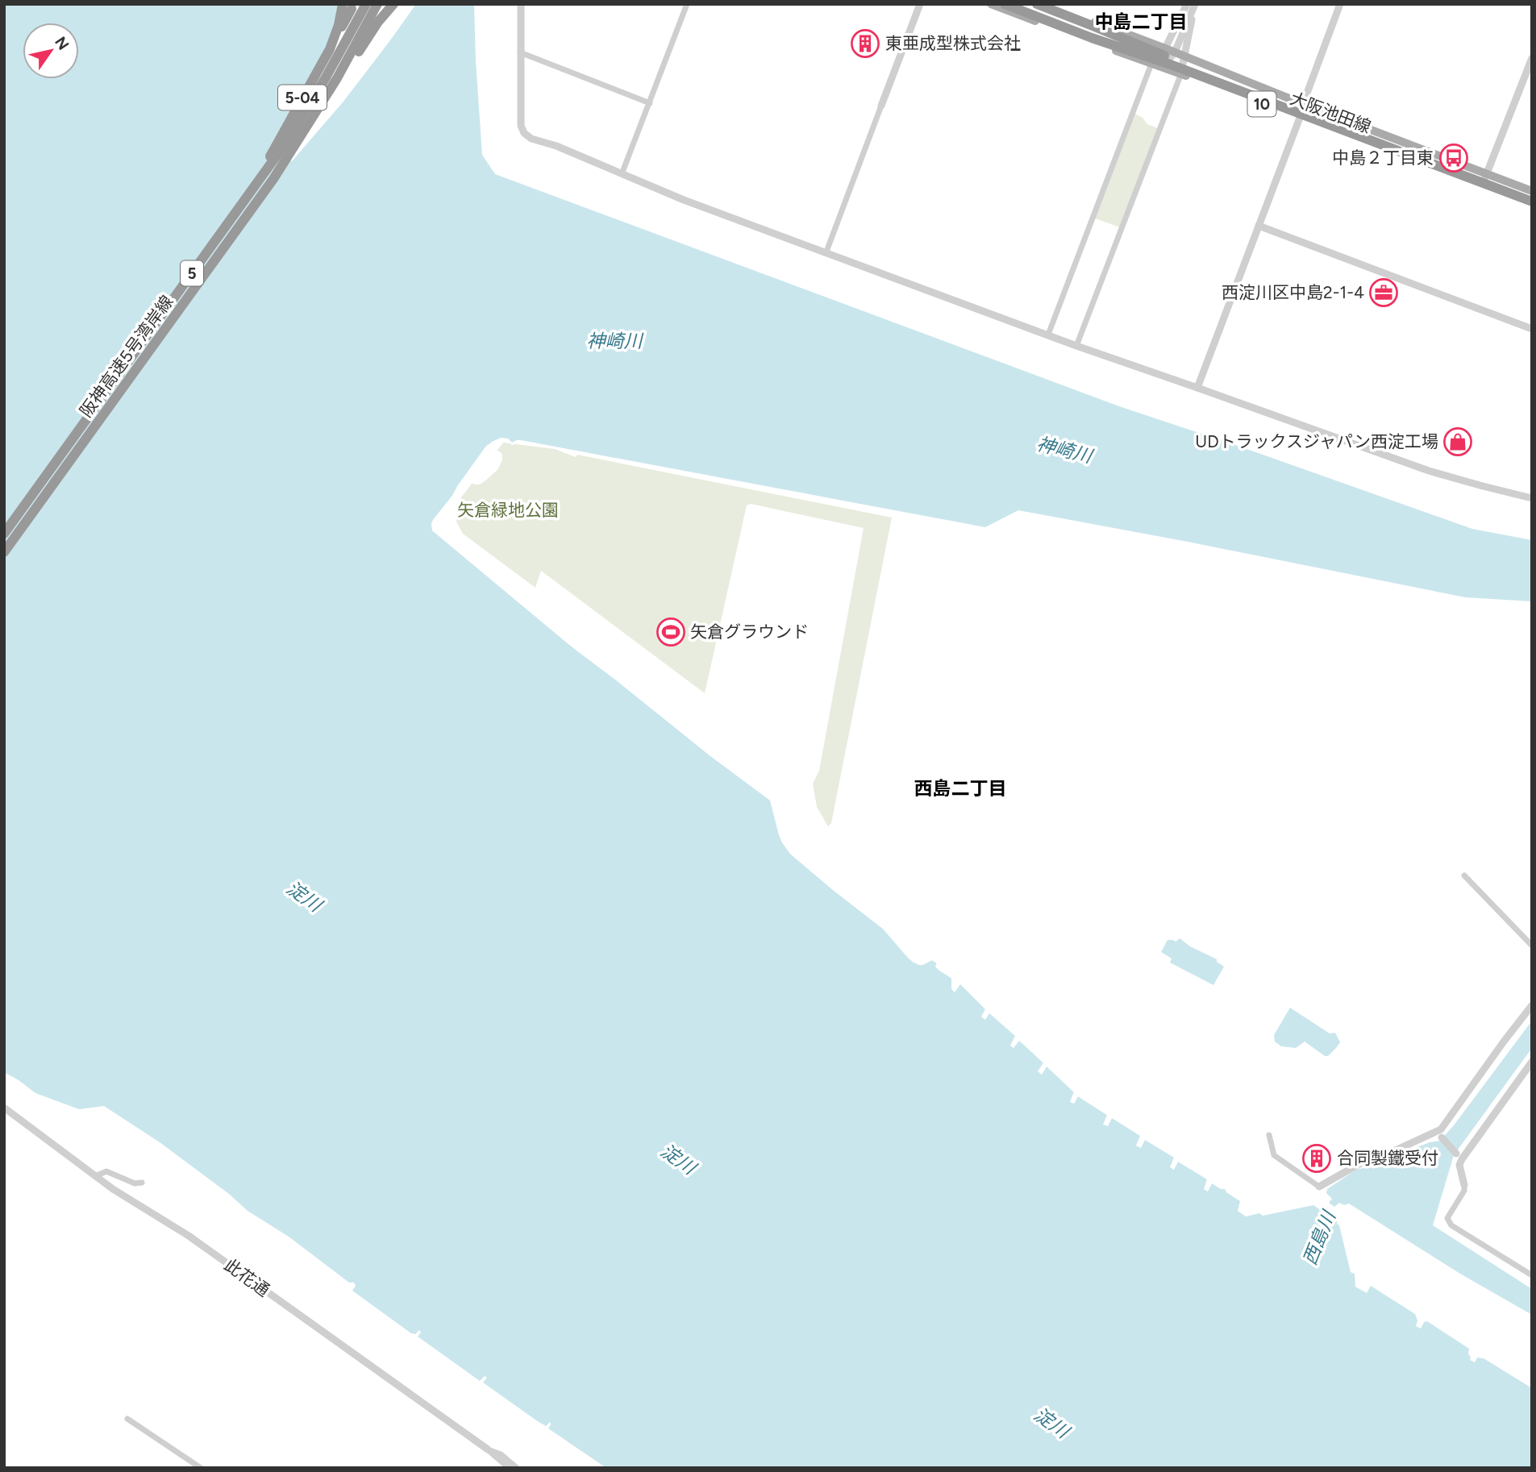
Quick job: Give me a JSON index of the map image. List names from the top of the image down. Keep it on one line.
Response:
{"streets":{"highway":["5-04","5","阪神高速5号湾岸線"],"main road":["10","大阪池田線"],"street":["此花通"]},"crossings":[["5-04","阪神高速5号湾岸線"]],"districts":["中島二丁目","西島二丁目"],"water":["神崎川","淀川","西島川"],"parks":["矢倉緑地公園"],"places":{"building":["東亜成型株式会社","合同製鐵受付"],"bus stop":["中島２丁目東"],"office":["西淀川区中島2-1-4"],"shop":["UDトラックスジャパン西淀工場"],"sports":["矢倉グラウンド"]},"north":"top right"}
